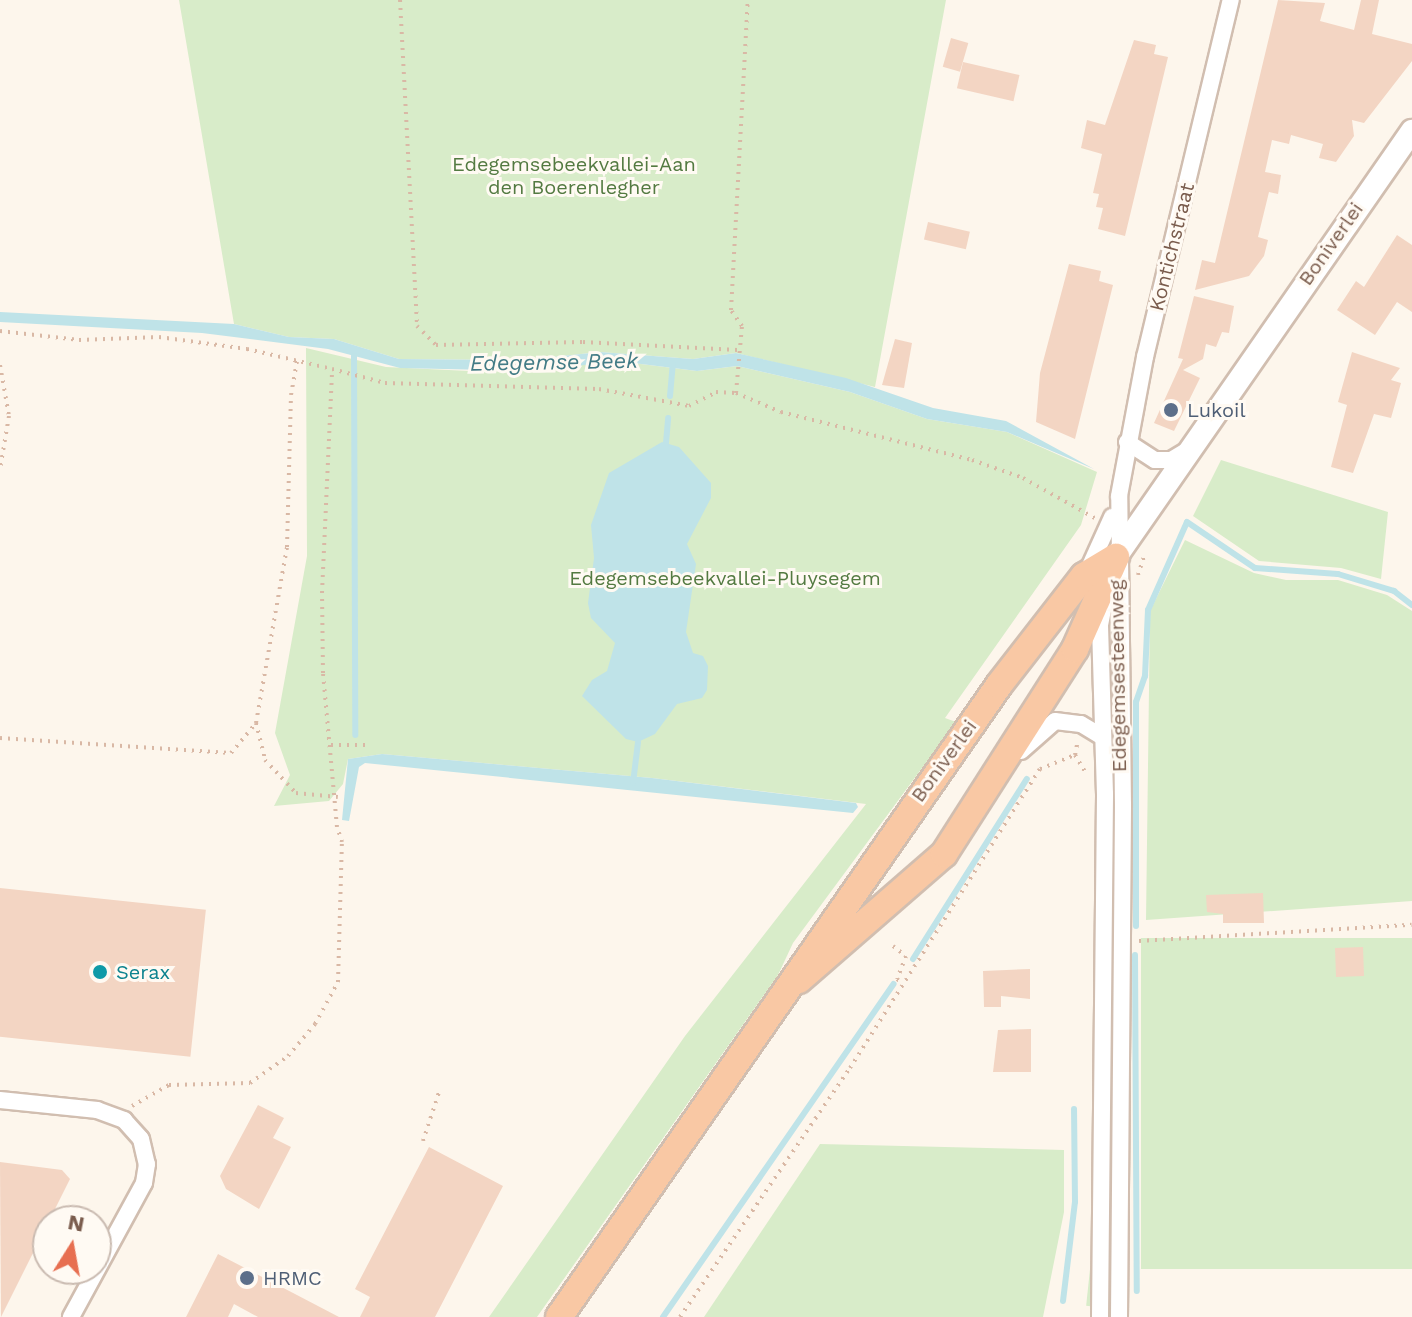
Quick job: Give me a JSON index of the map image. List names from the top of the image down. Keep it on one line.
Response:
{"streets":{"highway":["Boniverlei"],"street":["Kontichstraat","Edegemsesteenweg"]},"crossings":[["Boniverlei","Kontichstraat"],["Boniverlei","Edegemsesteenweg"],["Kontichstraat","Edegemsesteenweg"]],"water":["Edegemse Beek"],"parks":["Edegemsebeekvallei-Aan den Boerenlegher","Edegemsebeekvallei-Pluysegem"],"places":["Lukoil","Serax","HRMC"],"north":"top"}
